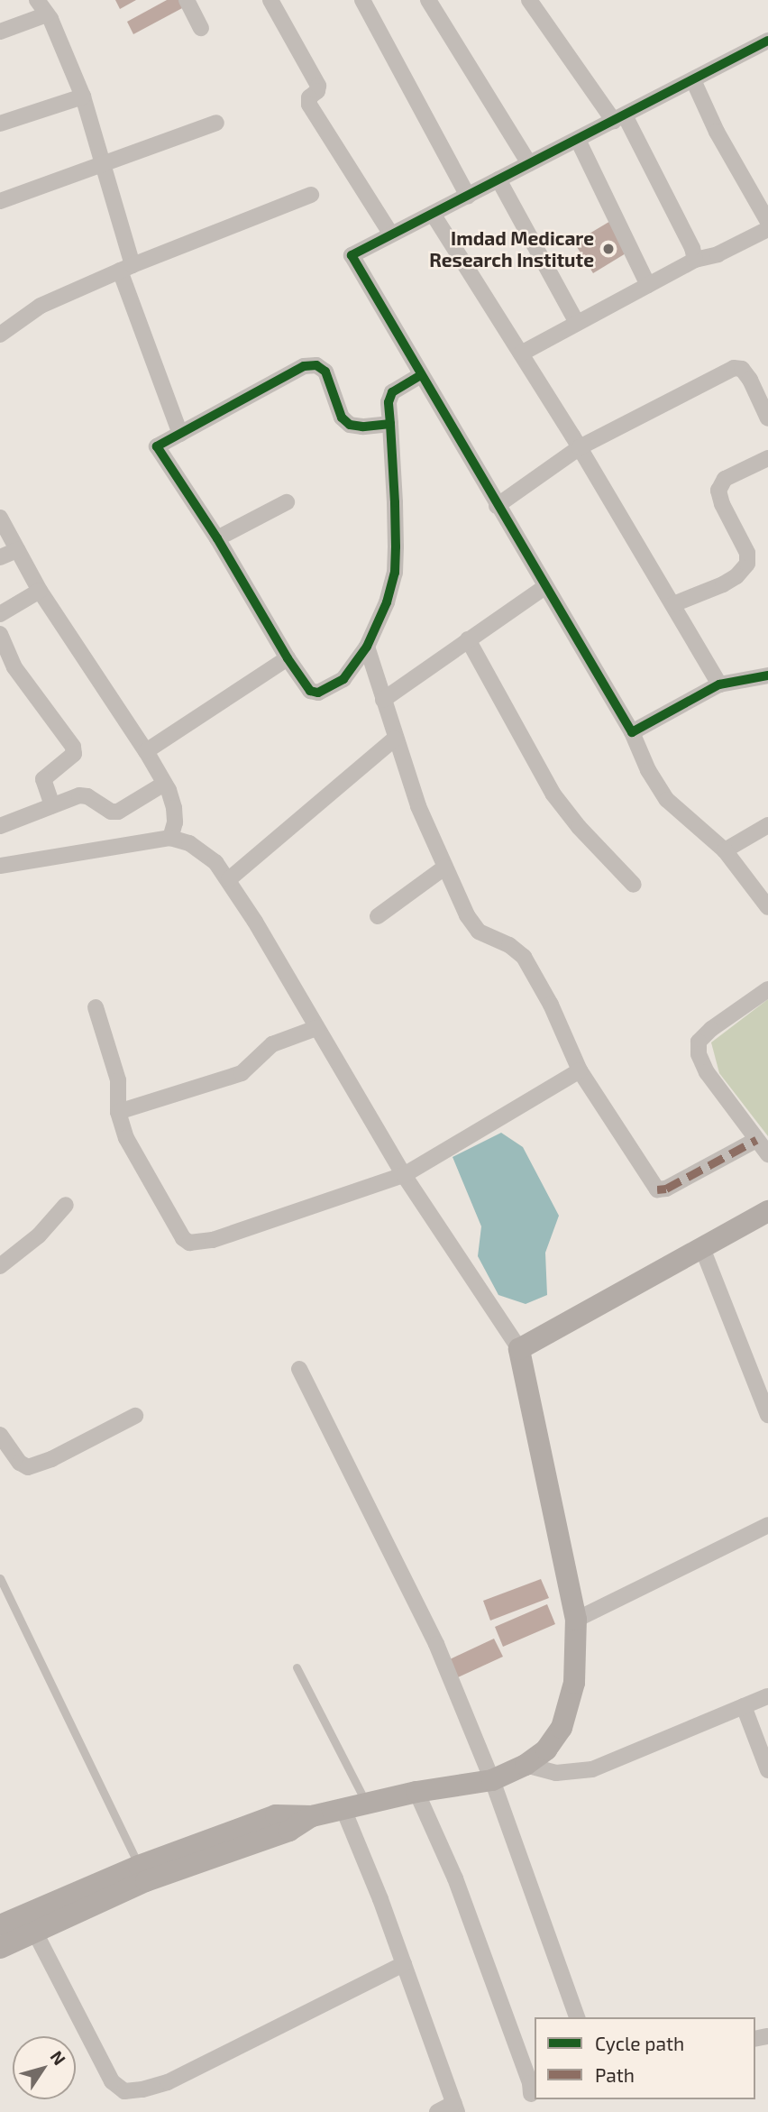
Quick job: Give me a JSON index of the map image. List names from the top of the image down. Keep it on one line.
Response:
{"places":["Imdad Medicare Research Institute"],"legend":["Cycle path","Path"],"north":"top right"}
